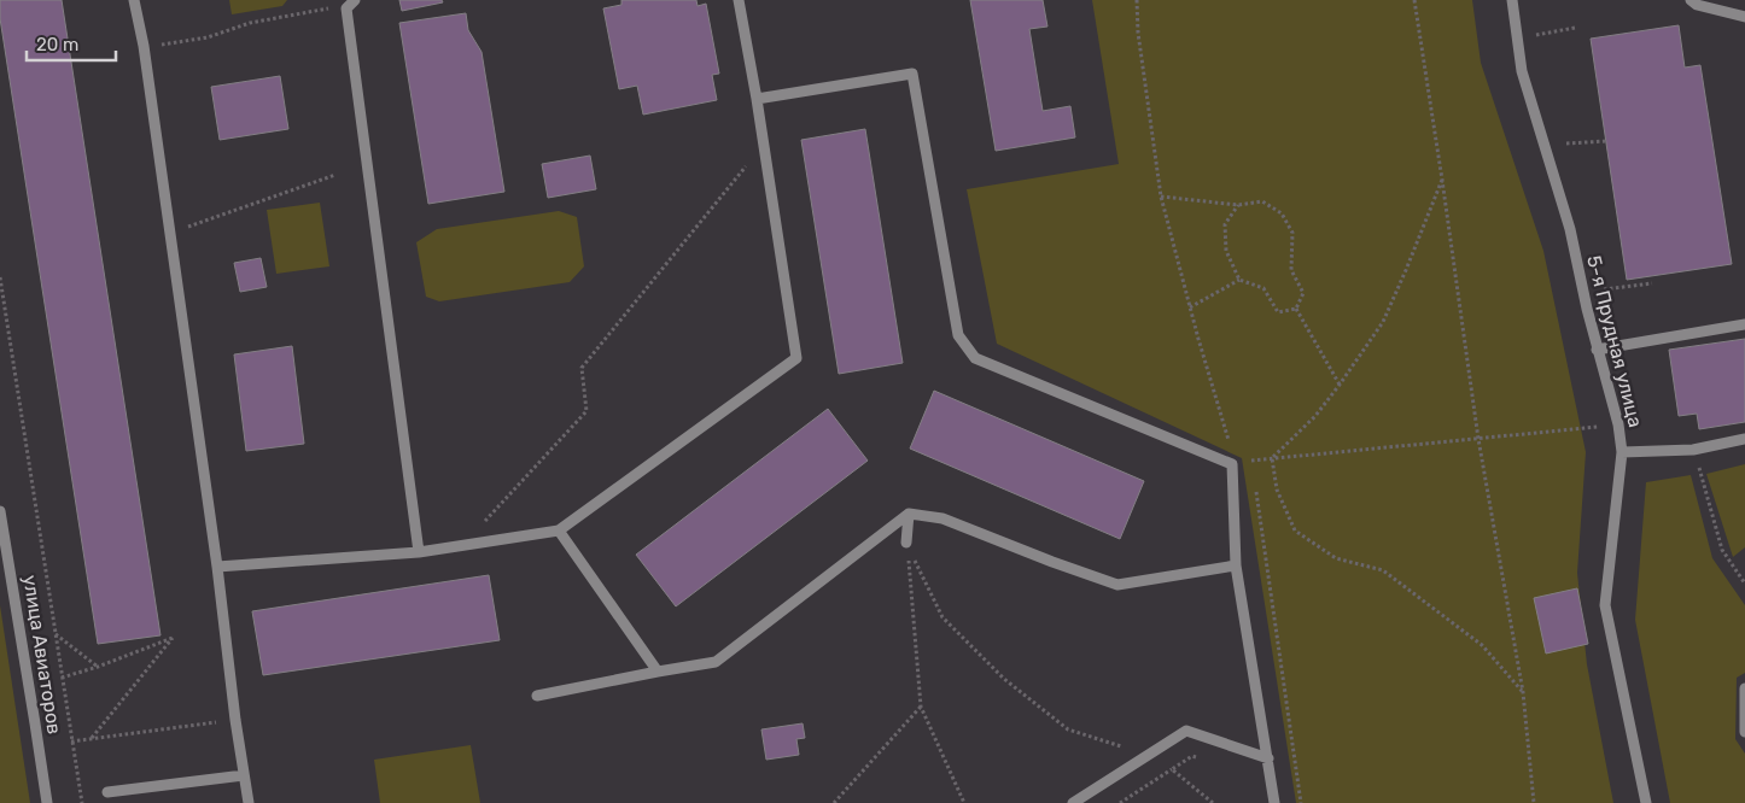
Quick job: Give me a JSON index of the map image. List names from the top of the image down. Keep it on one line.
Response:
{"streets":{"street":["5-я Прудная улица","улица Авиаторов"]},"scale_bar":"20 m"}
